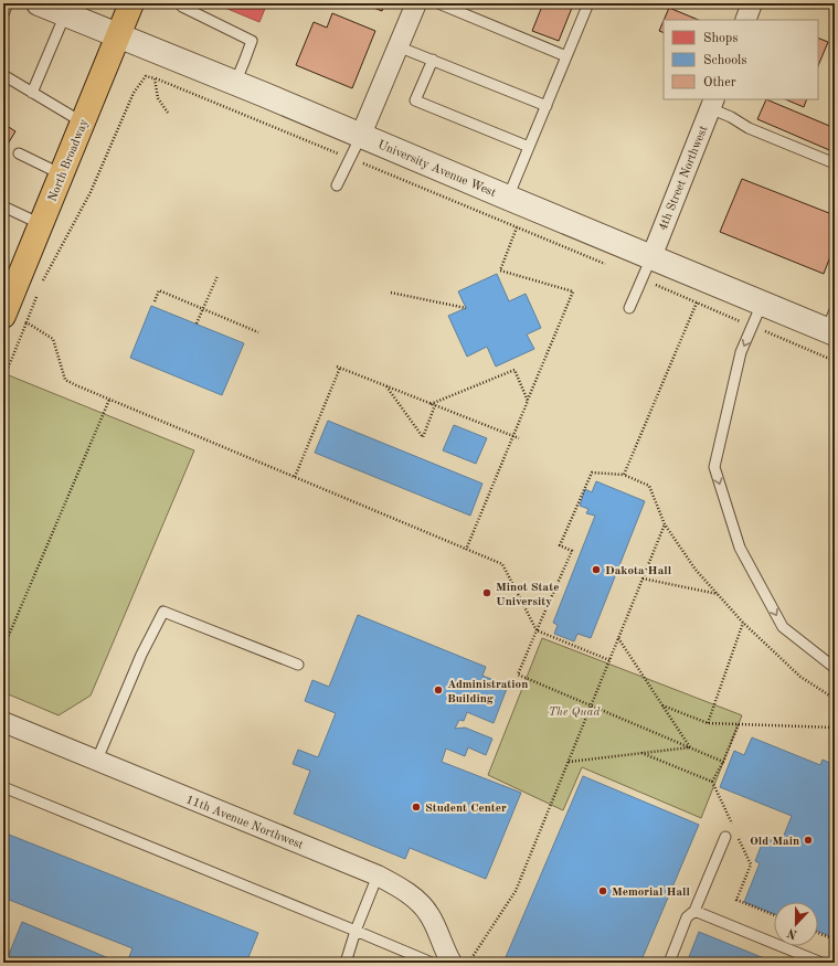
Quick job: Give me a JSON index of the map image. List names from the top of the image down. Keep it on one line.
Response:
{"streets":{"main road":["North Broadway"],"street":["University Avenue West","4th Street Northwest","11th Avenue Northwest"]},"crossings":[["North Broadway","University Avenue West"],["University Avenue West","4th Street Northwest"]],"parks":["The Quad"],"places":["Dakota Hall","Minot State University","Administration Building","Student Center","Old Main","Memorial Hall"],"legend":["Shops","Schools","Other"],"north":"bottom"}
